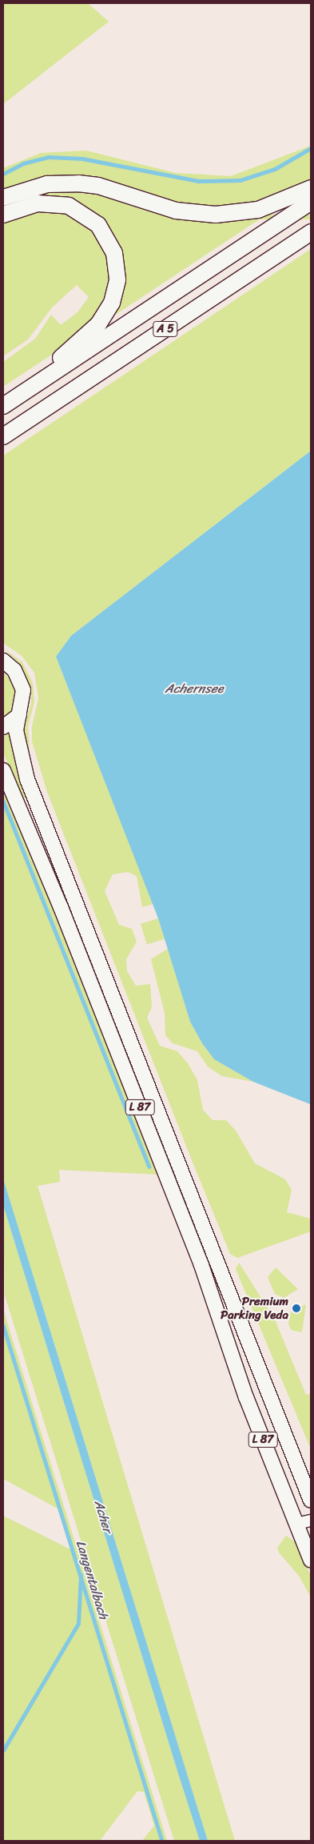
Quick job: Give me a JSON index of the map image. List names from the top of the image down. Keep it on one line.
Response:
{"streets":{"highway":["A 5"],"main road":["L 87"]},"water":["Achernsee","Acher","Langentalbach"],"places":["Premium Parking Veda"]}
